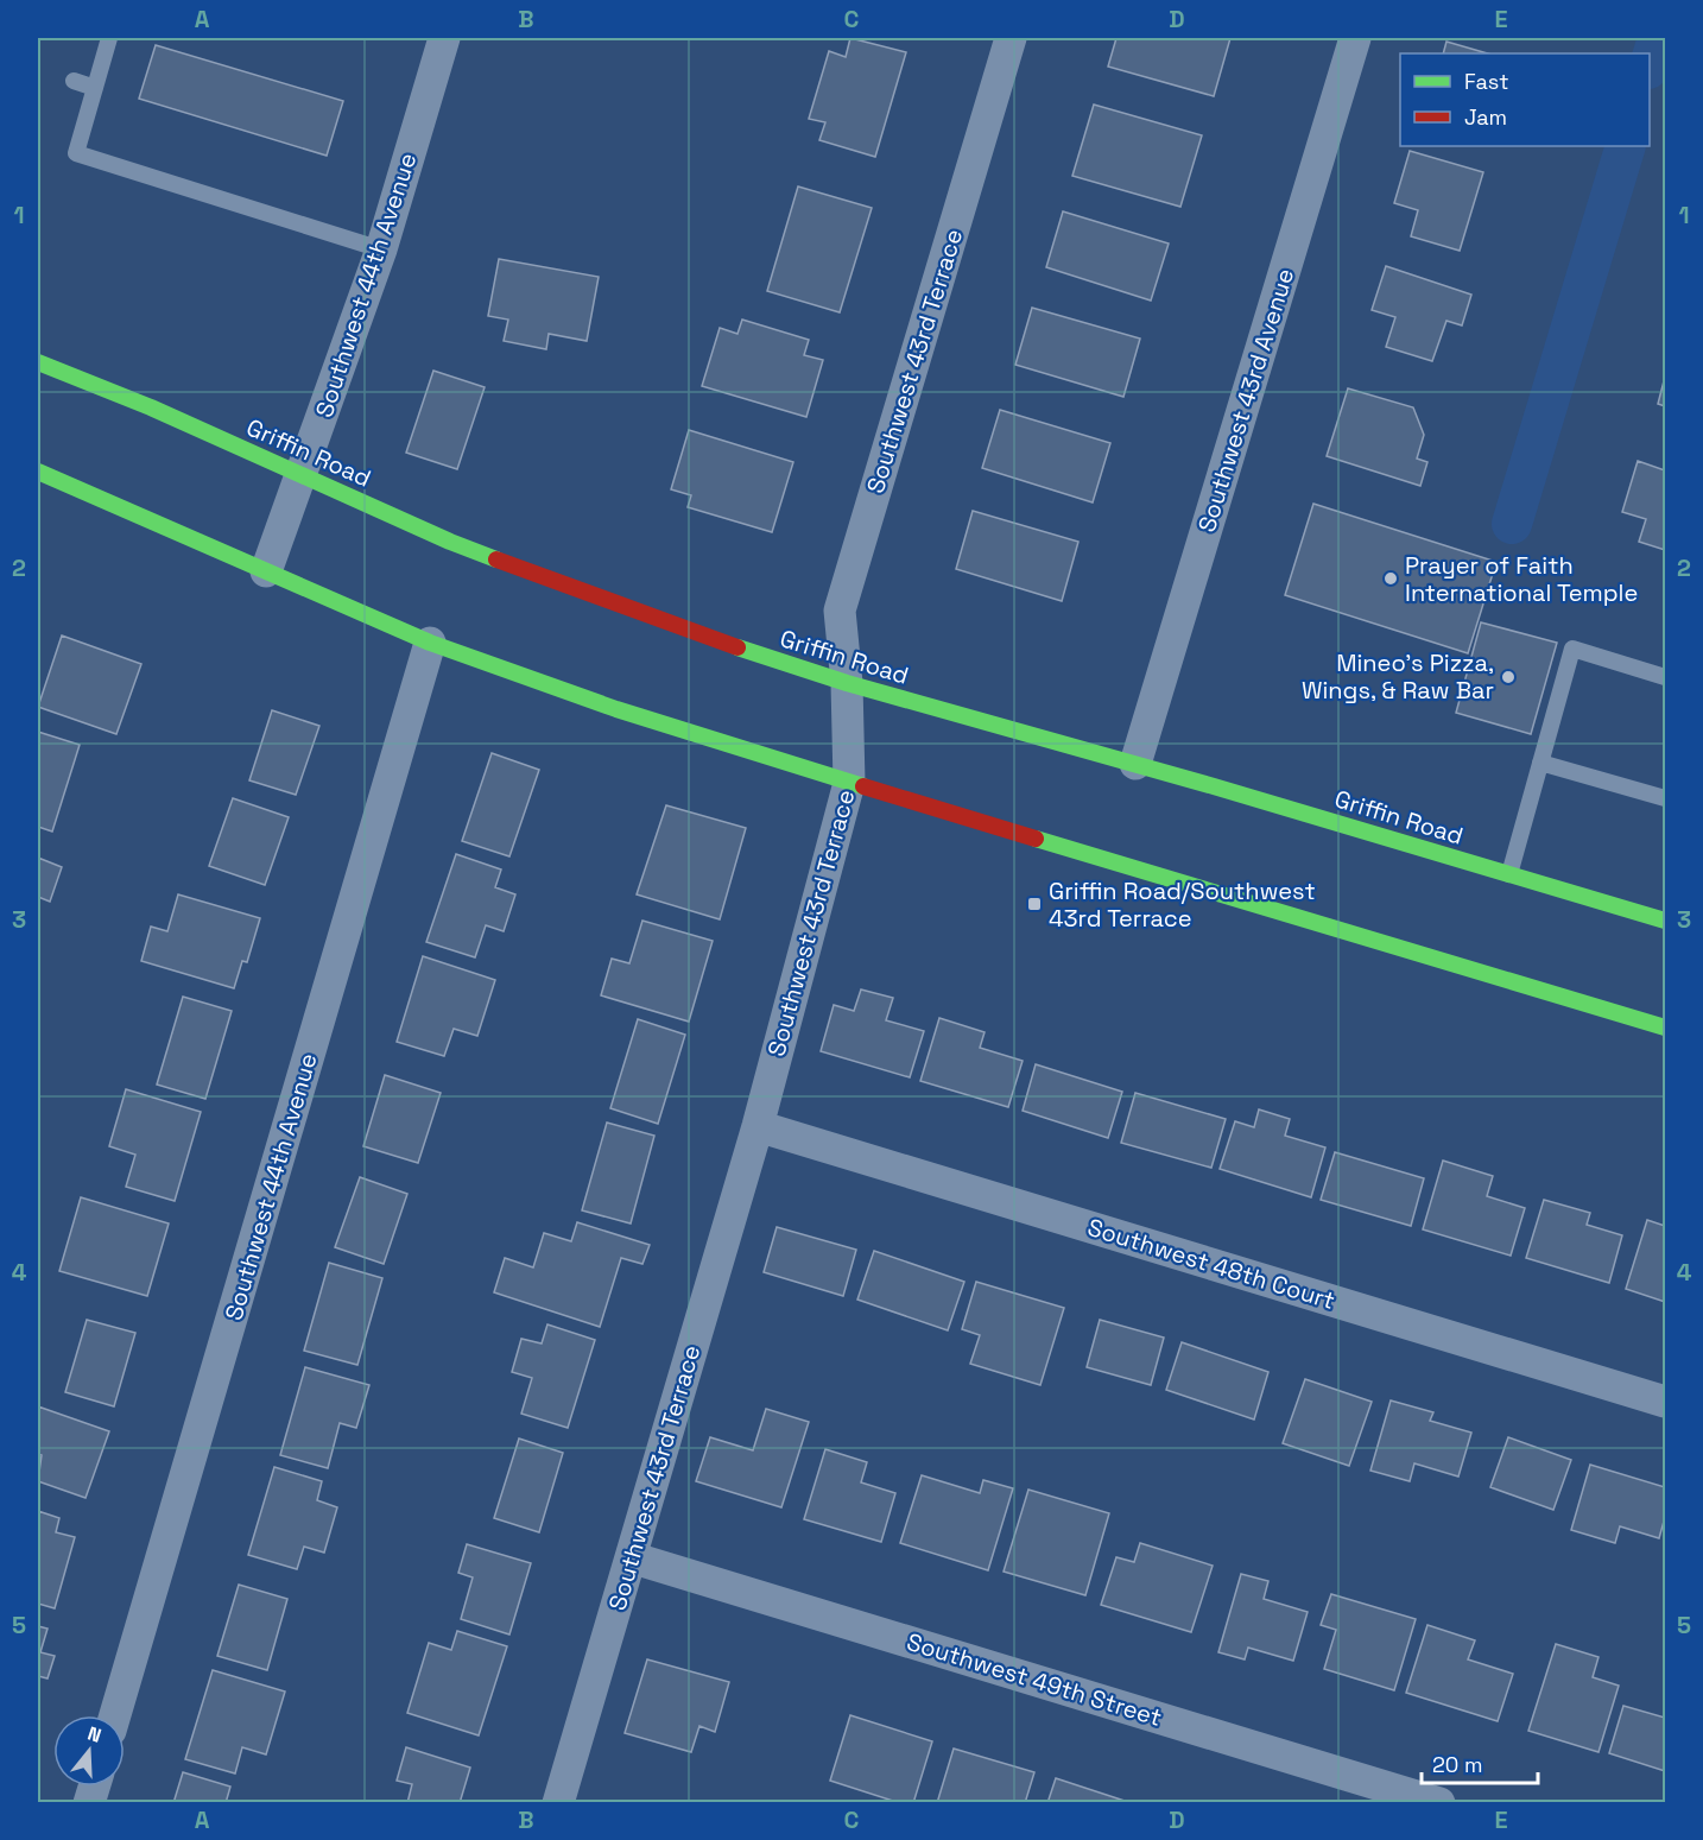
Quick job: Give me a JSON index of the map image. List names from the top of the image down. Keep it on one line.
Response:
{"streets":{"main road":["Griffin Road"],"street":["Southwest 44th Avenue","Southwest 43rd Terrace","Southwest 43rd Avenue","Southwest 48th Court","Southwest 49th Street"]},"crossings":[["Southwest 44th Avenue","Griffin Road"],["Southwest 43rd Terrace","Griffin Road"],["Southwest 43rd Terrace","Southwest 48th Court"],["Southwest 43rd Terrace","Southwest 49th Street"],["Southwest 43rd Avenue","Griffin Road"]],"places":{"other":["Prayer of Faith International Temple","Mineo's Pizza, Wings, & Raw Bar"],"transit":["Griffin Road/Southwest 43rd Terrace"]},"legend":["Fast","Jam"],"scale_bar":"20 m","north":"top","grid":{"columns":["A","B","C","D","E"],"rows":["1","2","3","4","5"]}}
